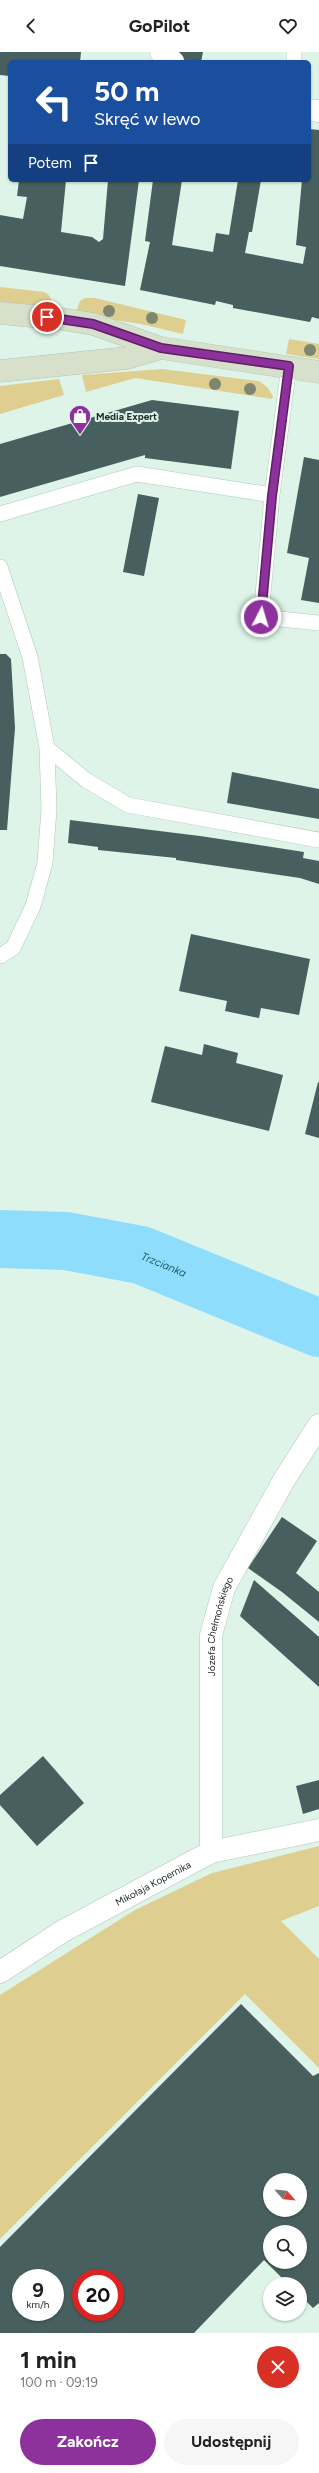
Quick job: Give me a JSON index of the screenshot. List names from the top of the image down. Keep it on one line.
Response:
{"streets":{"street":["Józefa Chełmońskiego","Mikołaja Kopernika"]},"crossings":[["Józefa Chełmońskiego","Mikołaja Kopernika"]],"water":["Trzcianka"],"places":{"shop":["Media Expert"]},"north":"bottom right","page":{"header":"GoPilot","turn":["50 m","Skręć w lewo"],"then":"Potem","speed":"9 km/h","limit":"20","heading":["1 min","100 m · 09:19"],"buttons":["Zakończ","Udostępnij"]}}
